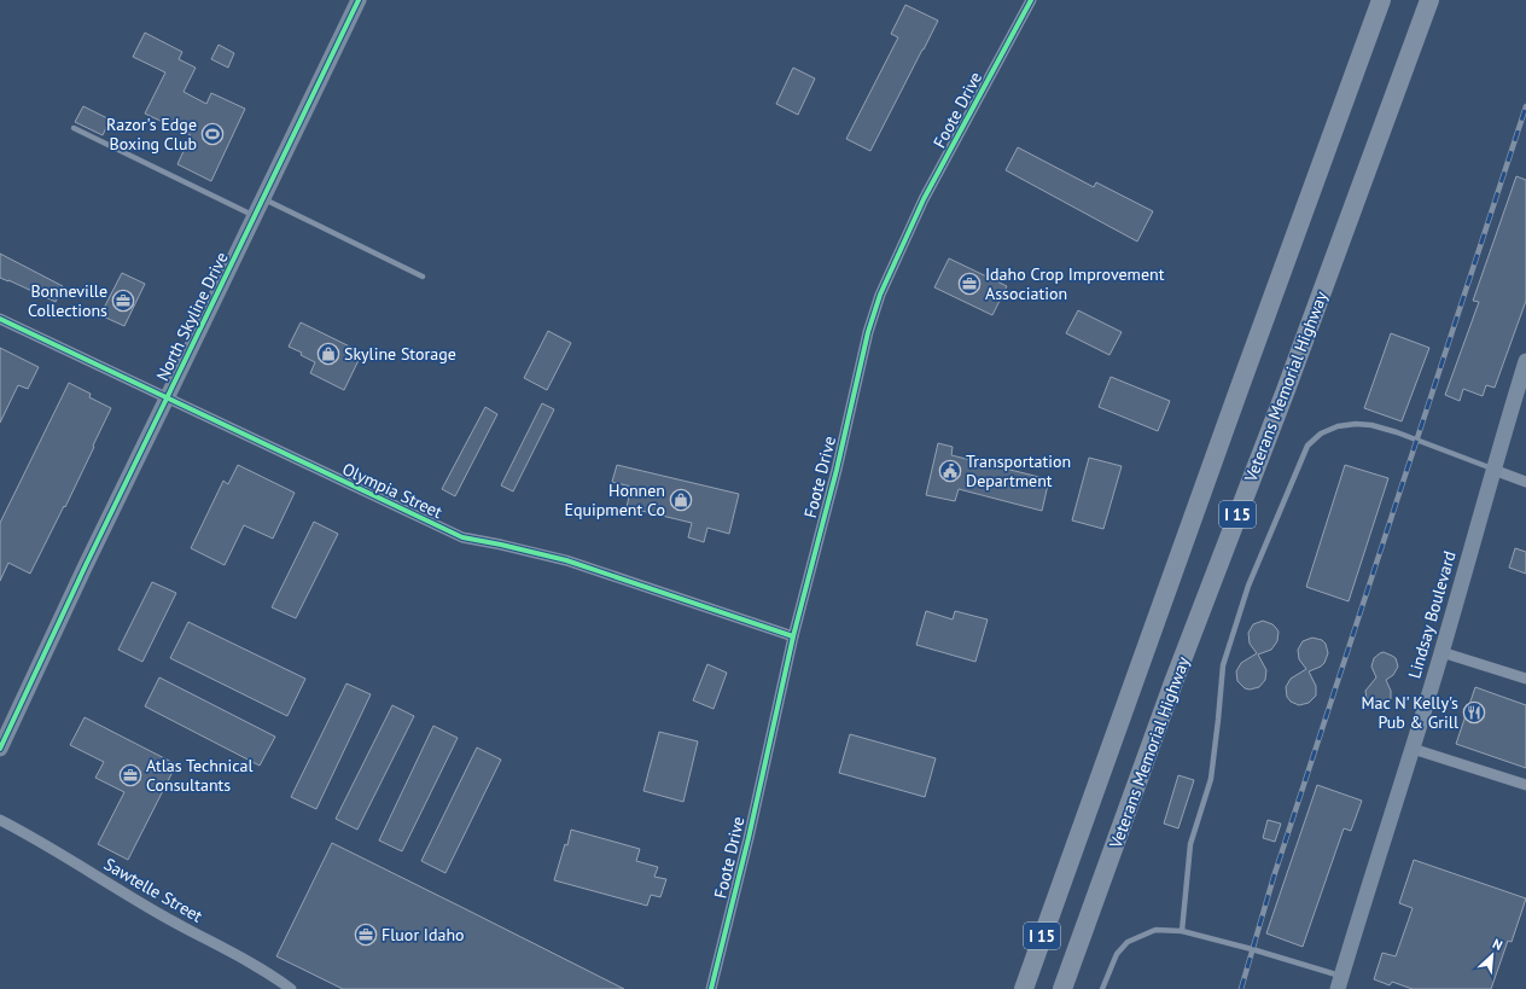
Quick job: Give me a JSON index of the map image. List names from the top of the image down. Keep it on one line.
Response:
{"streets":{"highway":["Veterans Memorial Highway","I 15"],"main road":["North Skyline Drive","Lindsay Boulevard"],"street":["Foote Drive","Olympia Street","Sawtelle Street"]},"crossings":[["Foote Drive","Olympia Street"],["North Skyline Drive","Olympia Street"]],"places":{"sports":["Razor's Edge Boxing Club"],"office":["Idaho Crop Improvement Association","Bonneville Collections","Atlas Technical Consultants","Fluor Idaho"],"shop":["Skyline Storage","Honnen Equipment Co"],"public building":["Transportation Department"],"restaurant":["Mac N' Kelly's Pub & Grill"]},"north":"top right"}
